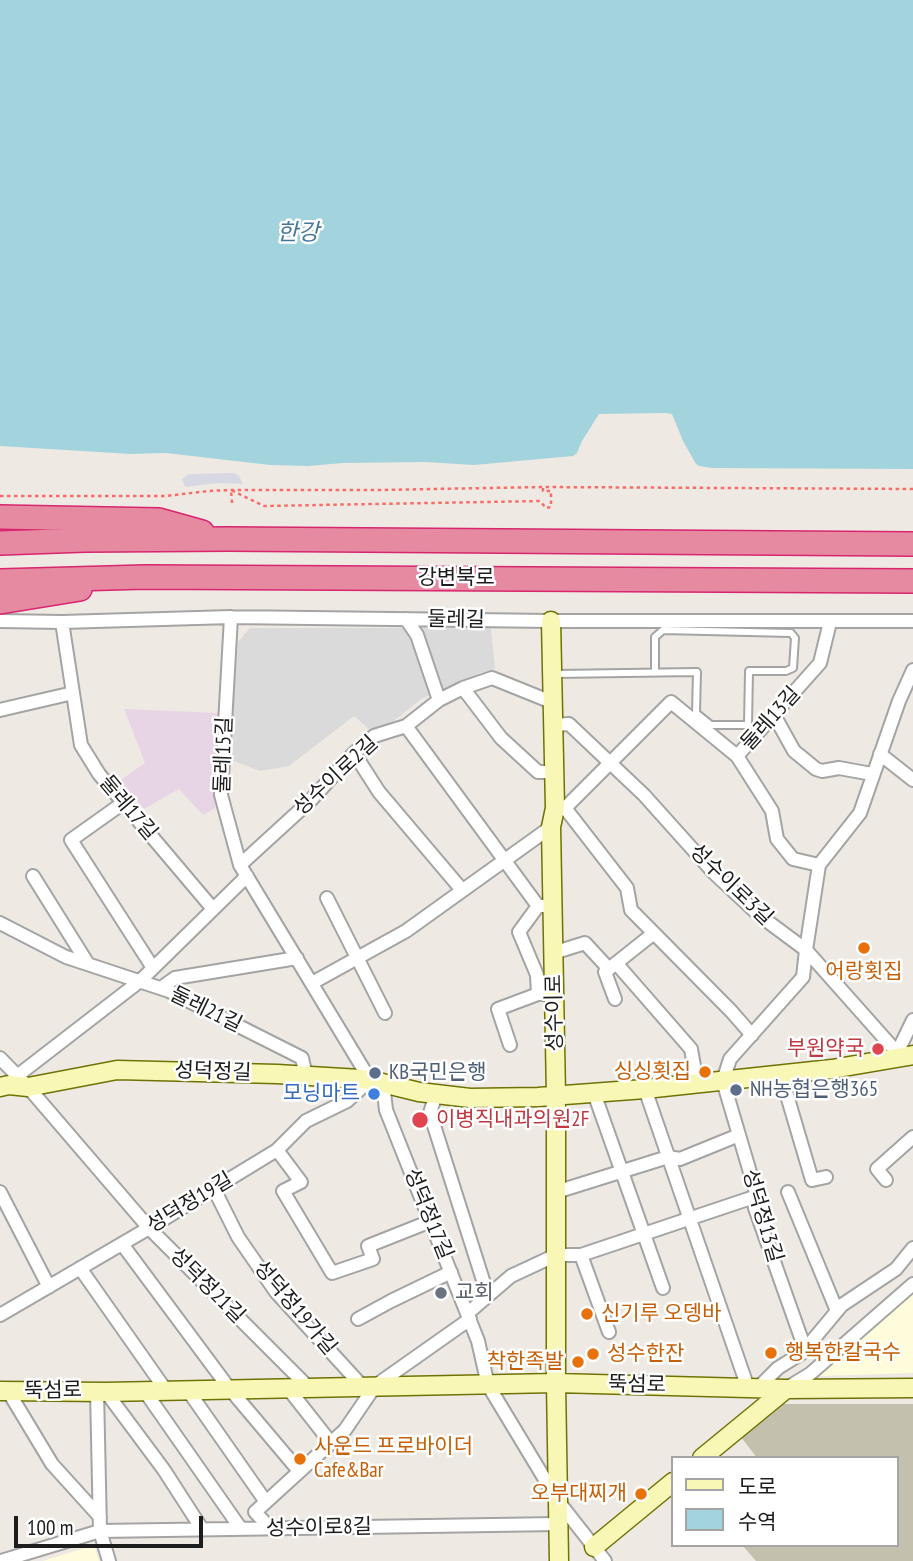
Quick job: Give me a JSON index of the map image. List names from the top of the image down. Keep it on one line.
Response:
{"streets":{"highway":["강변북로"],"street":["둘레길","둘레13길","둘레15길","성수이로2길","둘레17길","성수이로3길","둘레21길","성수이로","성덕정길","성덕정19길","성덕정17길","성덕정13길","성덕정21길","성덕정19가길","뚝섬로","성수이로8길"]},"crossings":[["둘레길","둘레13길"],["둘레길","둘레15길"],["둘레길","둘레17길"],["둘레길","성수이로"],["둘레13길","성수이로3길"],["둘레13길","성수이로"],["둘레15길","성수이로2길"],["둘레15길","성덕정길"],["둘레15길","성덕정19길"],["둘레15길","성덕정17길"],["성수이로2길","성수이로"],["성수이로3길","성수이로"],["성수이로3길","성덕정길"],["둘레21길","성덕정길"],["성수이로","성덕정길"],["성수이로","뚝섬로"],["성수이로","성수이로8길"],["성덕정길","성덕정19길"],["성덕정길","성덕정17길"],["성덕정길","성덕정13길"],["성덕정길","성덕정21길"],["성덕정19길","성덕정17길"],["성덕정19길","성덕정21길"],["성덕정19길","성덕정19가길"],["성덕정17길","뚝섬로"],["성덕정21길","뚝섬로"],["성덕정19가길","뚝섬로"],["뚝섬로","성수이로8길"]],"water":["한강"],"places":["어랑횟집","부원약국","싱싱횟집","KB국민은행","NH농협은행365","모닝마트","이병직내과의원2F","교회","신기루 오뎅바","행복한칼국수","성수한잔","착한족발","사운드 프로바이더 Cafe&Bar","오부대찌개"],"legend":["도로","수역"],"scale_bar":"100 m"}
